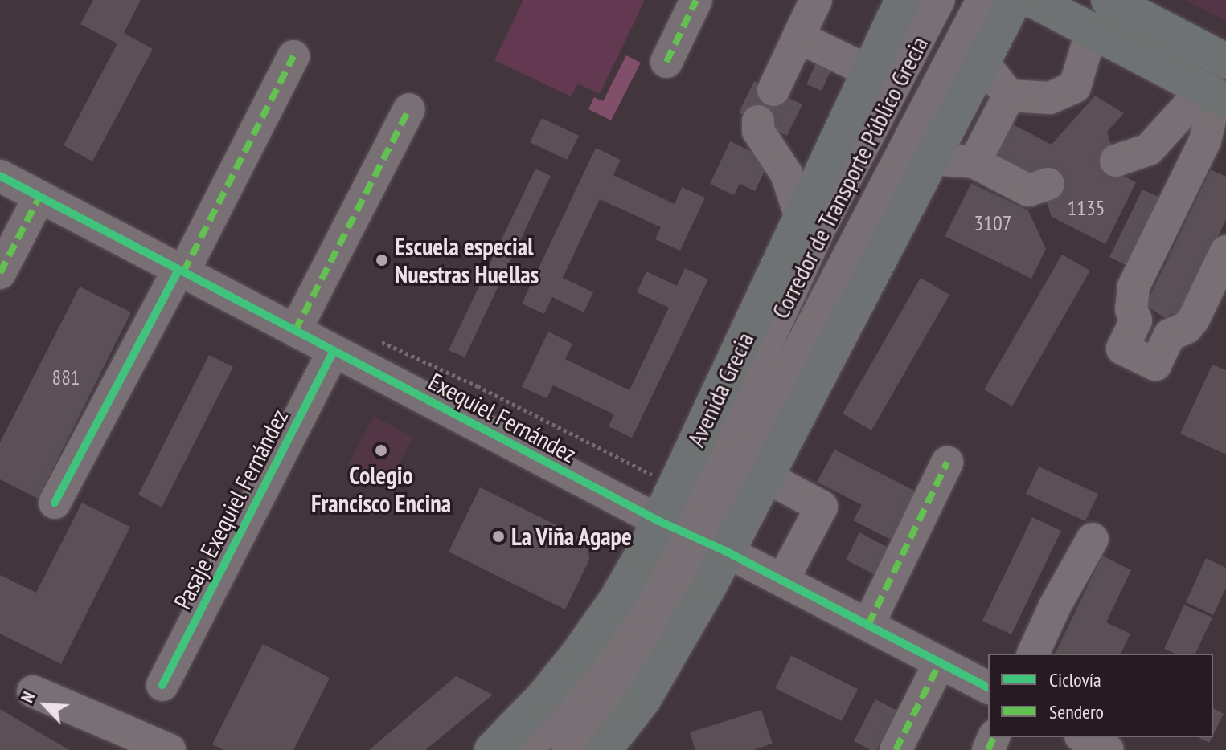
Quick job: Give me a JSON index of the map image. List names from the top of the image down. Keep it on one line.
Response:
{"streets":{"main road":["Avenida Grecia"],"street":["Corredor de Transporte Público Grecia","Exequiel Fernández","Pasaje Exequiel Fernández"]},"crossings":[["Corredor de Transporte Público Grecia","Avenida Grecia"],["Corredor de Transporte Público Grecia","Exequiel Fernández"],["Avenida Grecia","Exequiel Fernández"],["Exequiel Fernández","Pasaje Exequiel Fernández"]],"places":["Escuela especial Nuestras Huellas","Colegio Francisco Encina","La Viña Agape"],"house_numbers":["1135","3107","881"],"legend":["Ciclovía","Sendero"],"north":"top left"}
